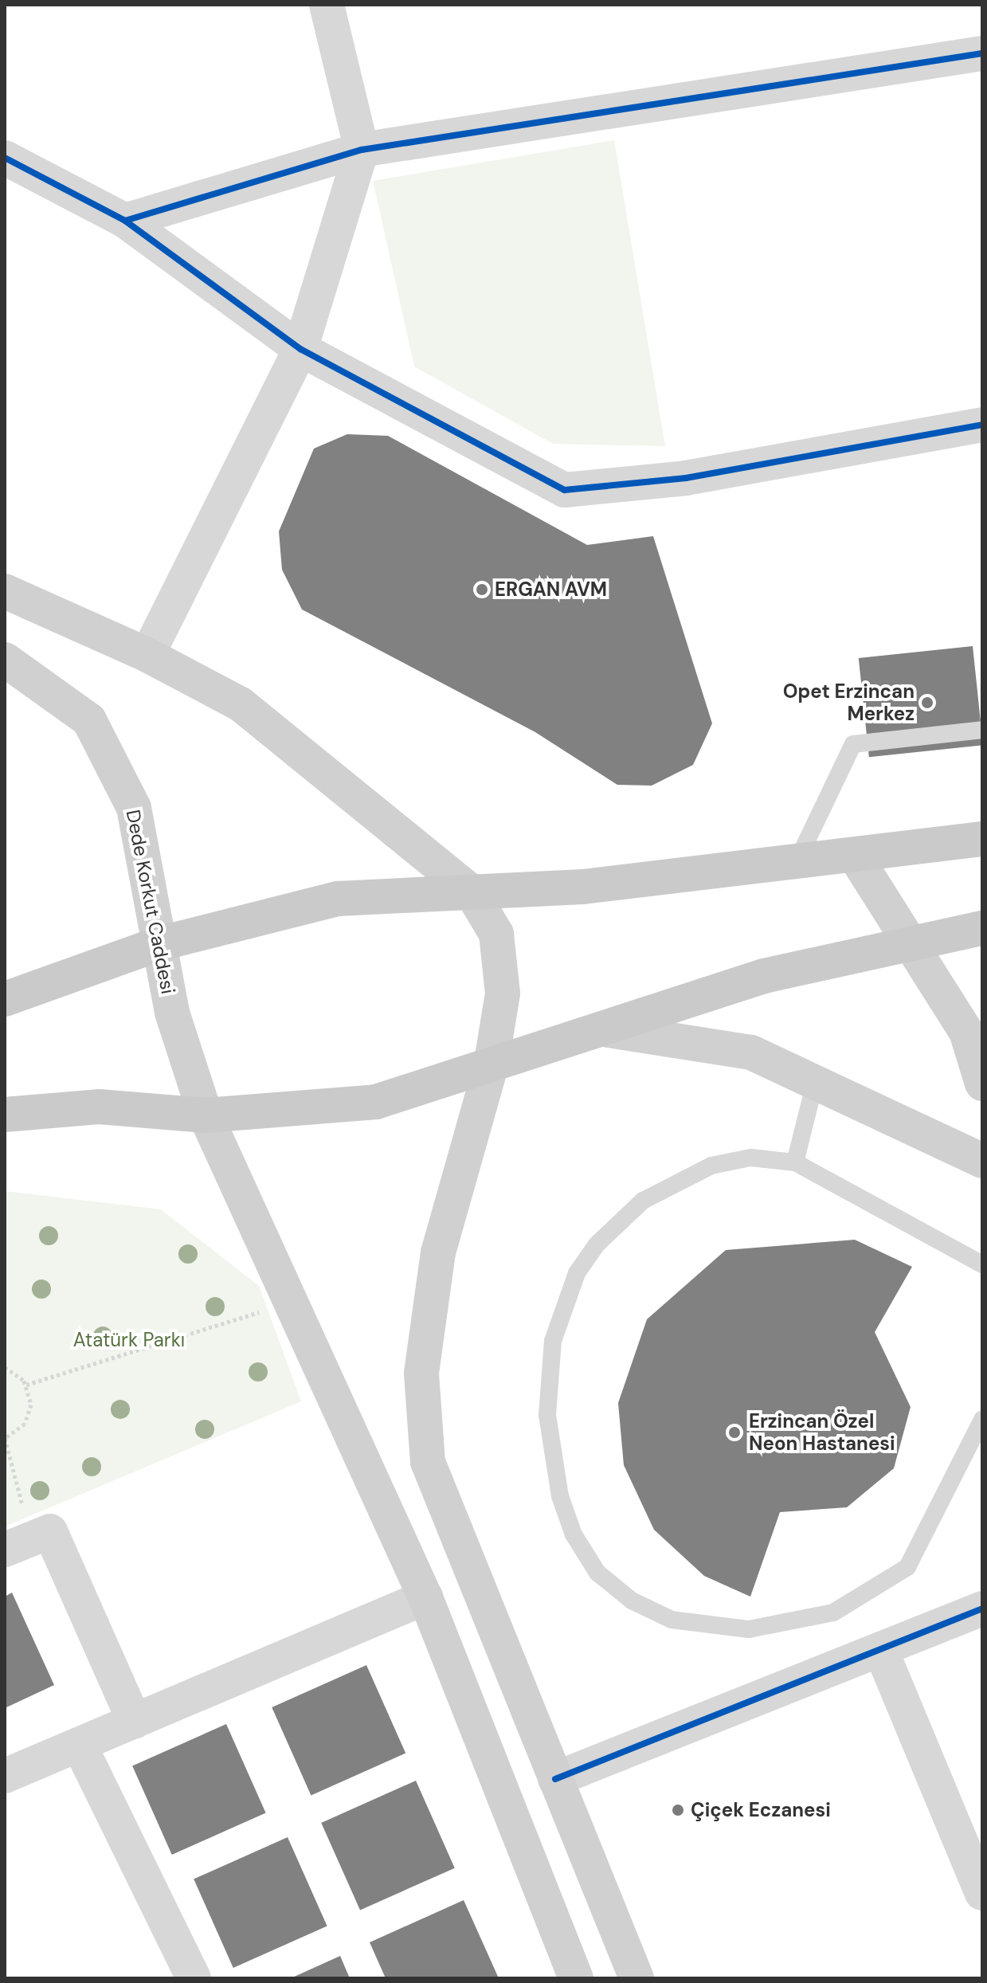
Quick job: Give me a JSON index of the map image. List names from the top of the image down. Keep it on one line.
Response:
{"streets":{"main road":["Dede Korkut Caddesi"]},"parks":["Atatürk Parkı"],"places":["ERGAN AVM","Opet Erzincan Merkez","Erzincan Özel Neon Hastanesi","Çiçek Eczanesi"]}
